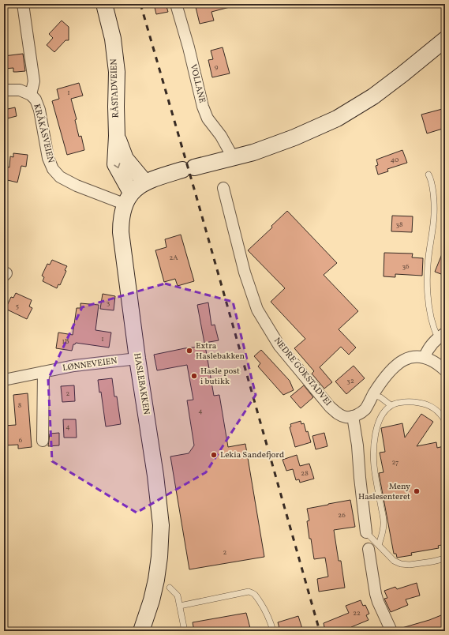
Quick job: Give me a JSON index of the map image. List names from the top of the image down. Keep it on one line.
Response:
{"streets":{"main road":["RÅSTADVEIEN","HASLEBAKKEN"],"street":["VOLLANE","KRÅKÅSVEIEN","LØNNEVEIEN","NEDRE GOKSTADVEI"]},"crossings":[["RÅSTADVEIEN","KRÅKÅSVEIEN"],["RÅSTADVEIEN","HASLEBAKKEN"],["KRÅKÅSVEIEN","HASLEBAKKEN"],["LØNNEVEIEN","HASLEBAKKEN"]],"places":["Extra Haslebakken","Hasle post i butikk","Lekia Sandefjord","Meny Haslesenteret"],"house_numbers":["9","1","40","38","2A","36","3","5","1","1B","32","2","8","4","4","6","27","28","26","2","22"]}
